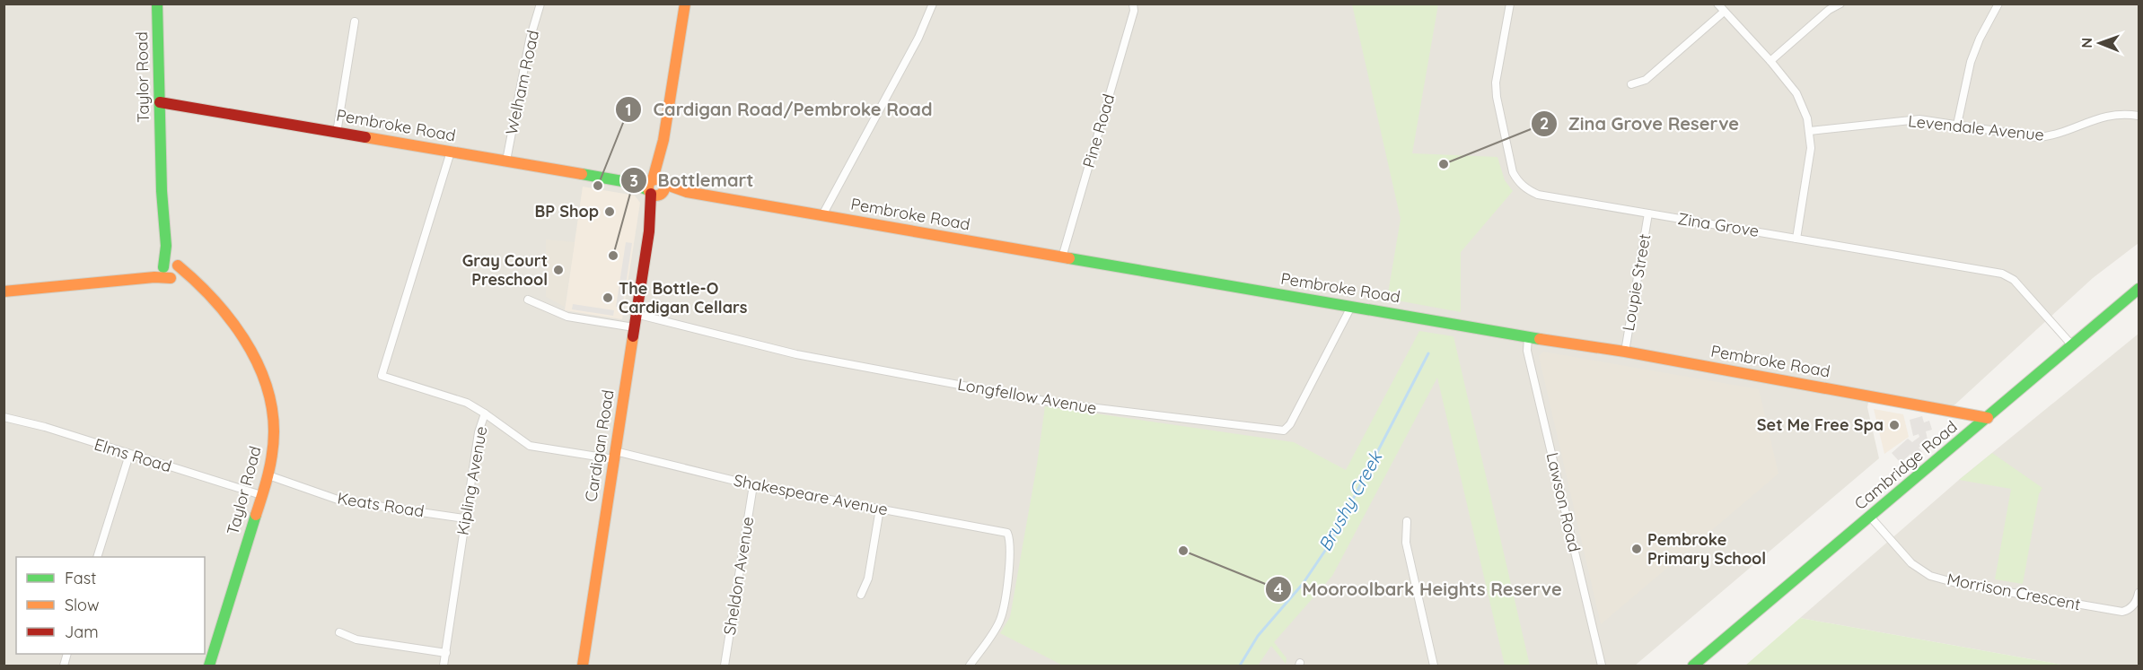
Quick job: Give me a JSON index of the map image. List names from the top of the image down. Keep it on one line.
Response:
{"streets":{"street":["Taylor Road","Welham Road","Pembroke Road","Levendale Avenue","Pine Road","Zina Grove","Loupie Street","Longfellow Avenue","Cardigan Road","Elms Road","Cambridge Road","Kipling Avenue","Shakespeare Avenue","Lawson Road","Keats Road","Sheldon Avenue","Morrison Crescent"]},"crossings":[["Taylor Road","Pembroke Road"],["Taylor Road","Elms Road"],["Taylor Road","Keats Road"],["Welham Road","Pembroke Road"],["Pembroke Road","Pine Road"],["Pembroke Road","Loupie Street"],["Pembroke Road","Longfellow Avenue"],["Pembroke Road","Cardigan Road"],["Pembroke Road","Cambridge Road"],["Pembroke Road","Kipling Avenue"],["Pembroke Road","Lawson Road"],["Zina Grove","Loupie Street"],["Zina Grove","Cambridge Road"],["Longfellow Avenue","Cardigan Road"],["Cardigan Road","Shakespeare Avenue"],["Cambridge Road","Morrison Crescent"],["Kipling Avenue","Shakespeare Avenue"],["Kipling Avenue","Keats Road"],["Shakespeare Avenue","Sheldon Avenue"]],"water":["Brushy Creek"],"places":["Zina Grove Reserve","Cardigan Road/Pembroke Road","BP Shop","Bottlemart","Gray Court Preschool","The Bottle-O Cardigan Cellars","Set Me Free Spa","Pembroke Primary School","Mooroolbark Heights Reserve"],"legend":["Fast","Slow","Jam"],"north":"left"}
